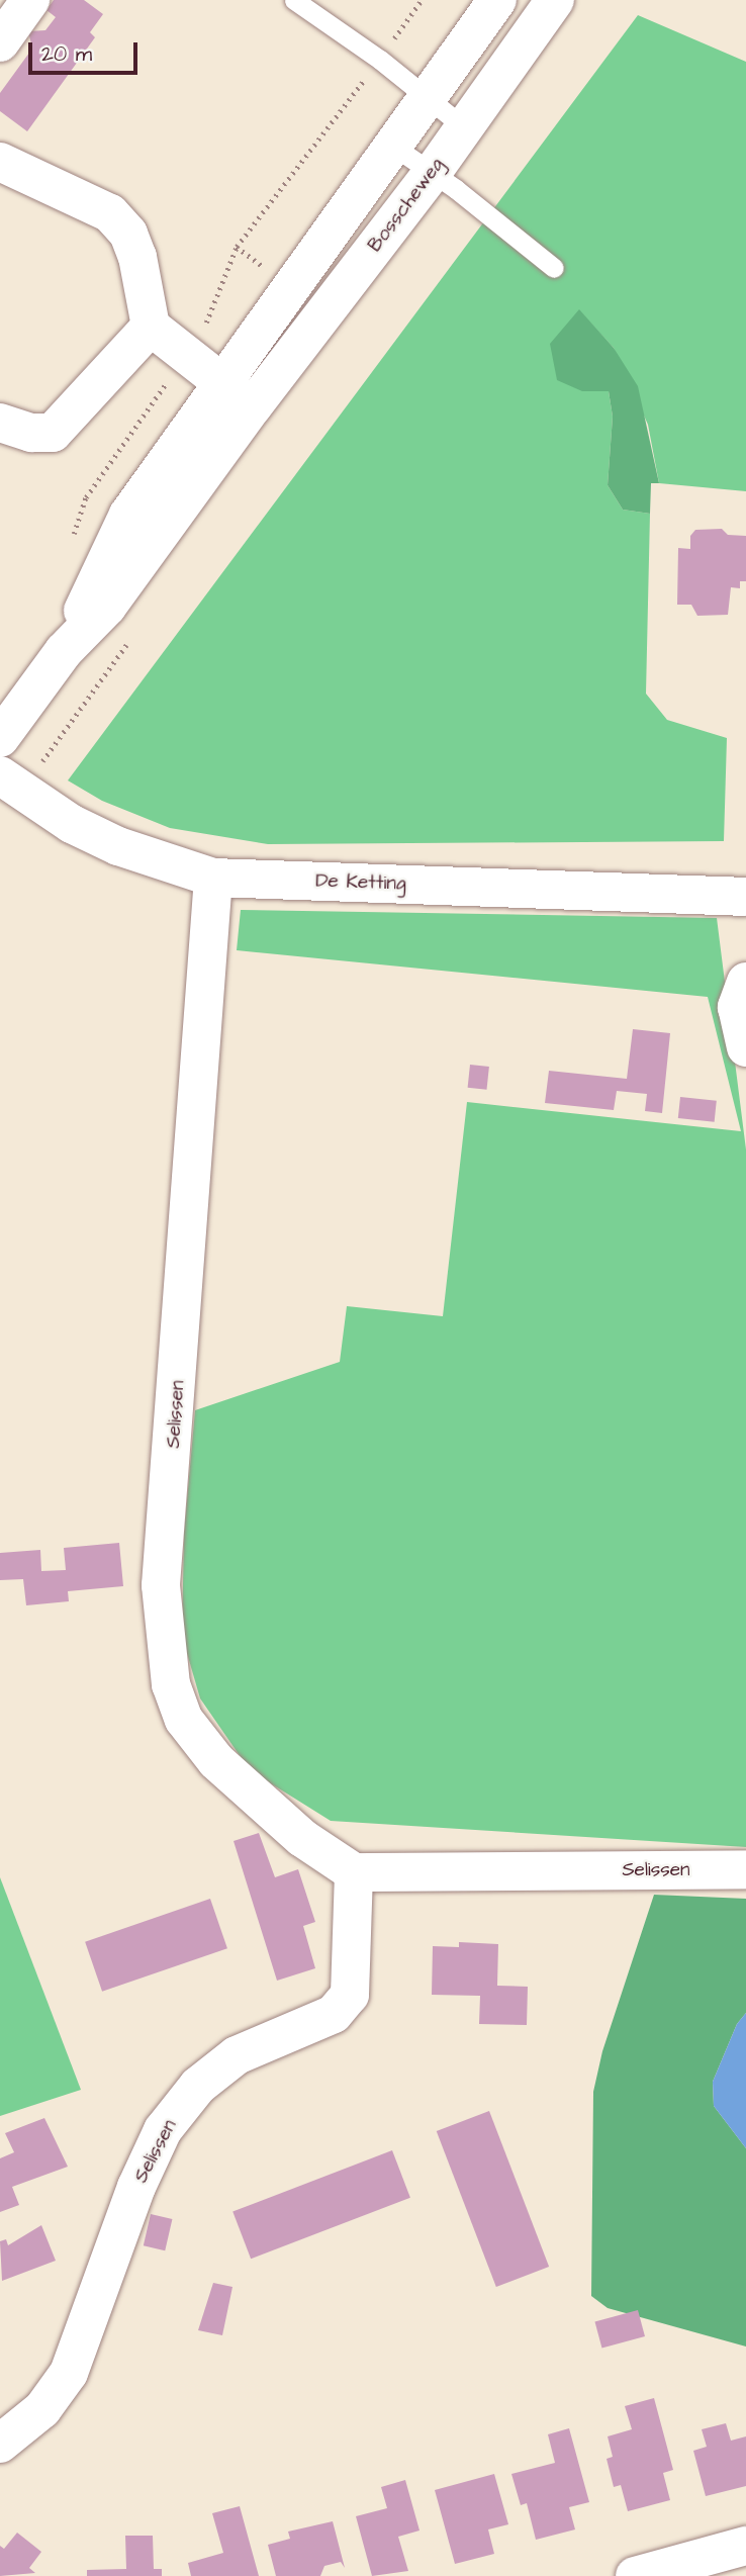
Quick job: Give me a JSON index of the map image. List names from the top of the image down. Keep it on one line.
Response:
{"streets":{"street":["Bosscheweg","De Ketting","Selissen"]},"crossings":[["De Ketting","Selissen"]],"scale_bar":"20 m"}
